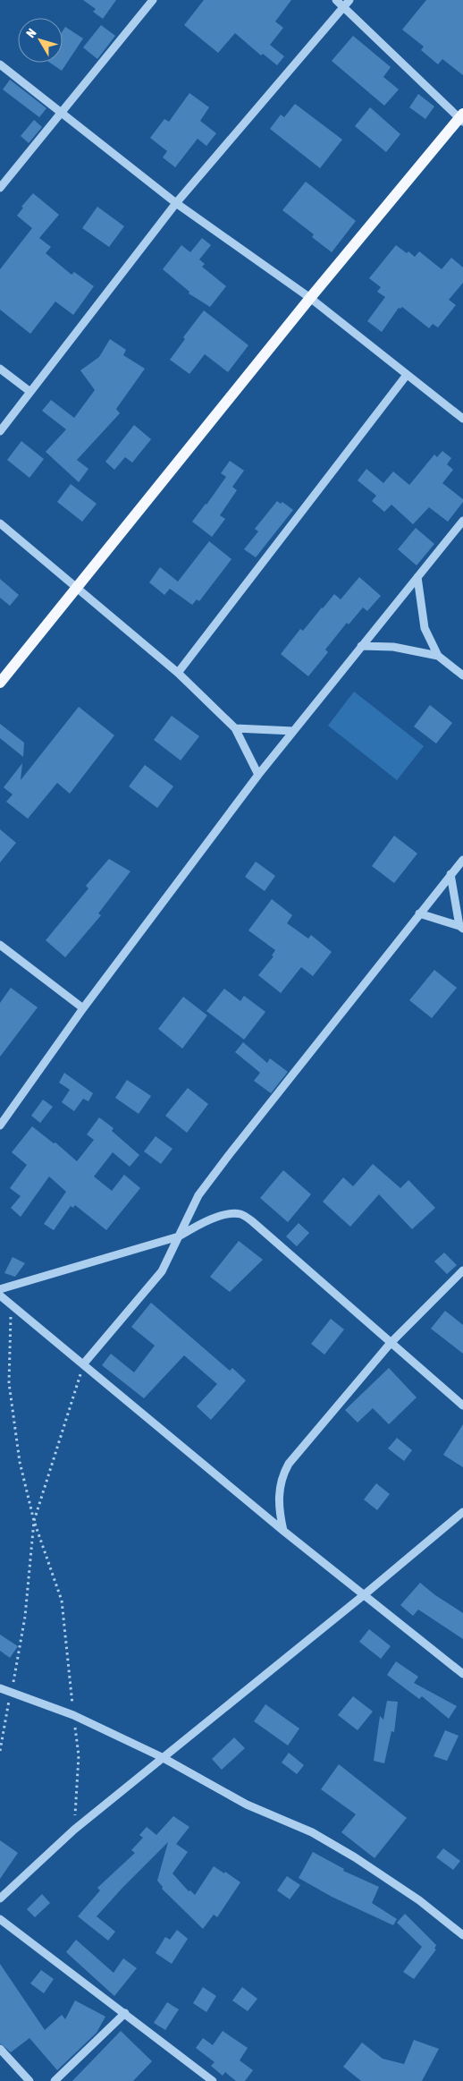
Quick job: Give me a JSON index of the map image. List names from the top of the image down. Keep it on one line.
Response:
{"north":"top left"}
